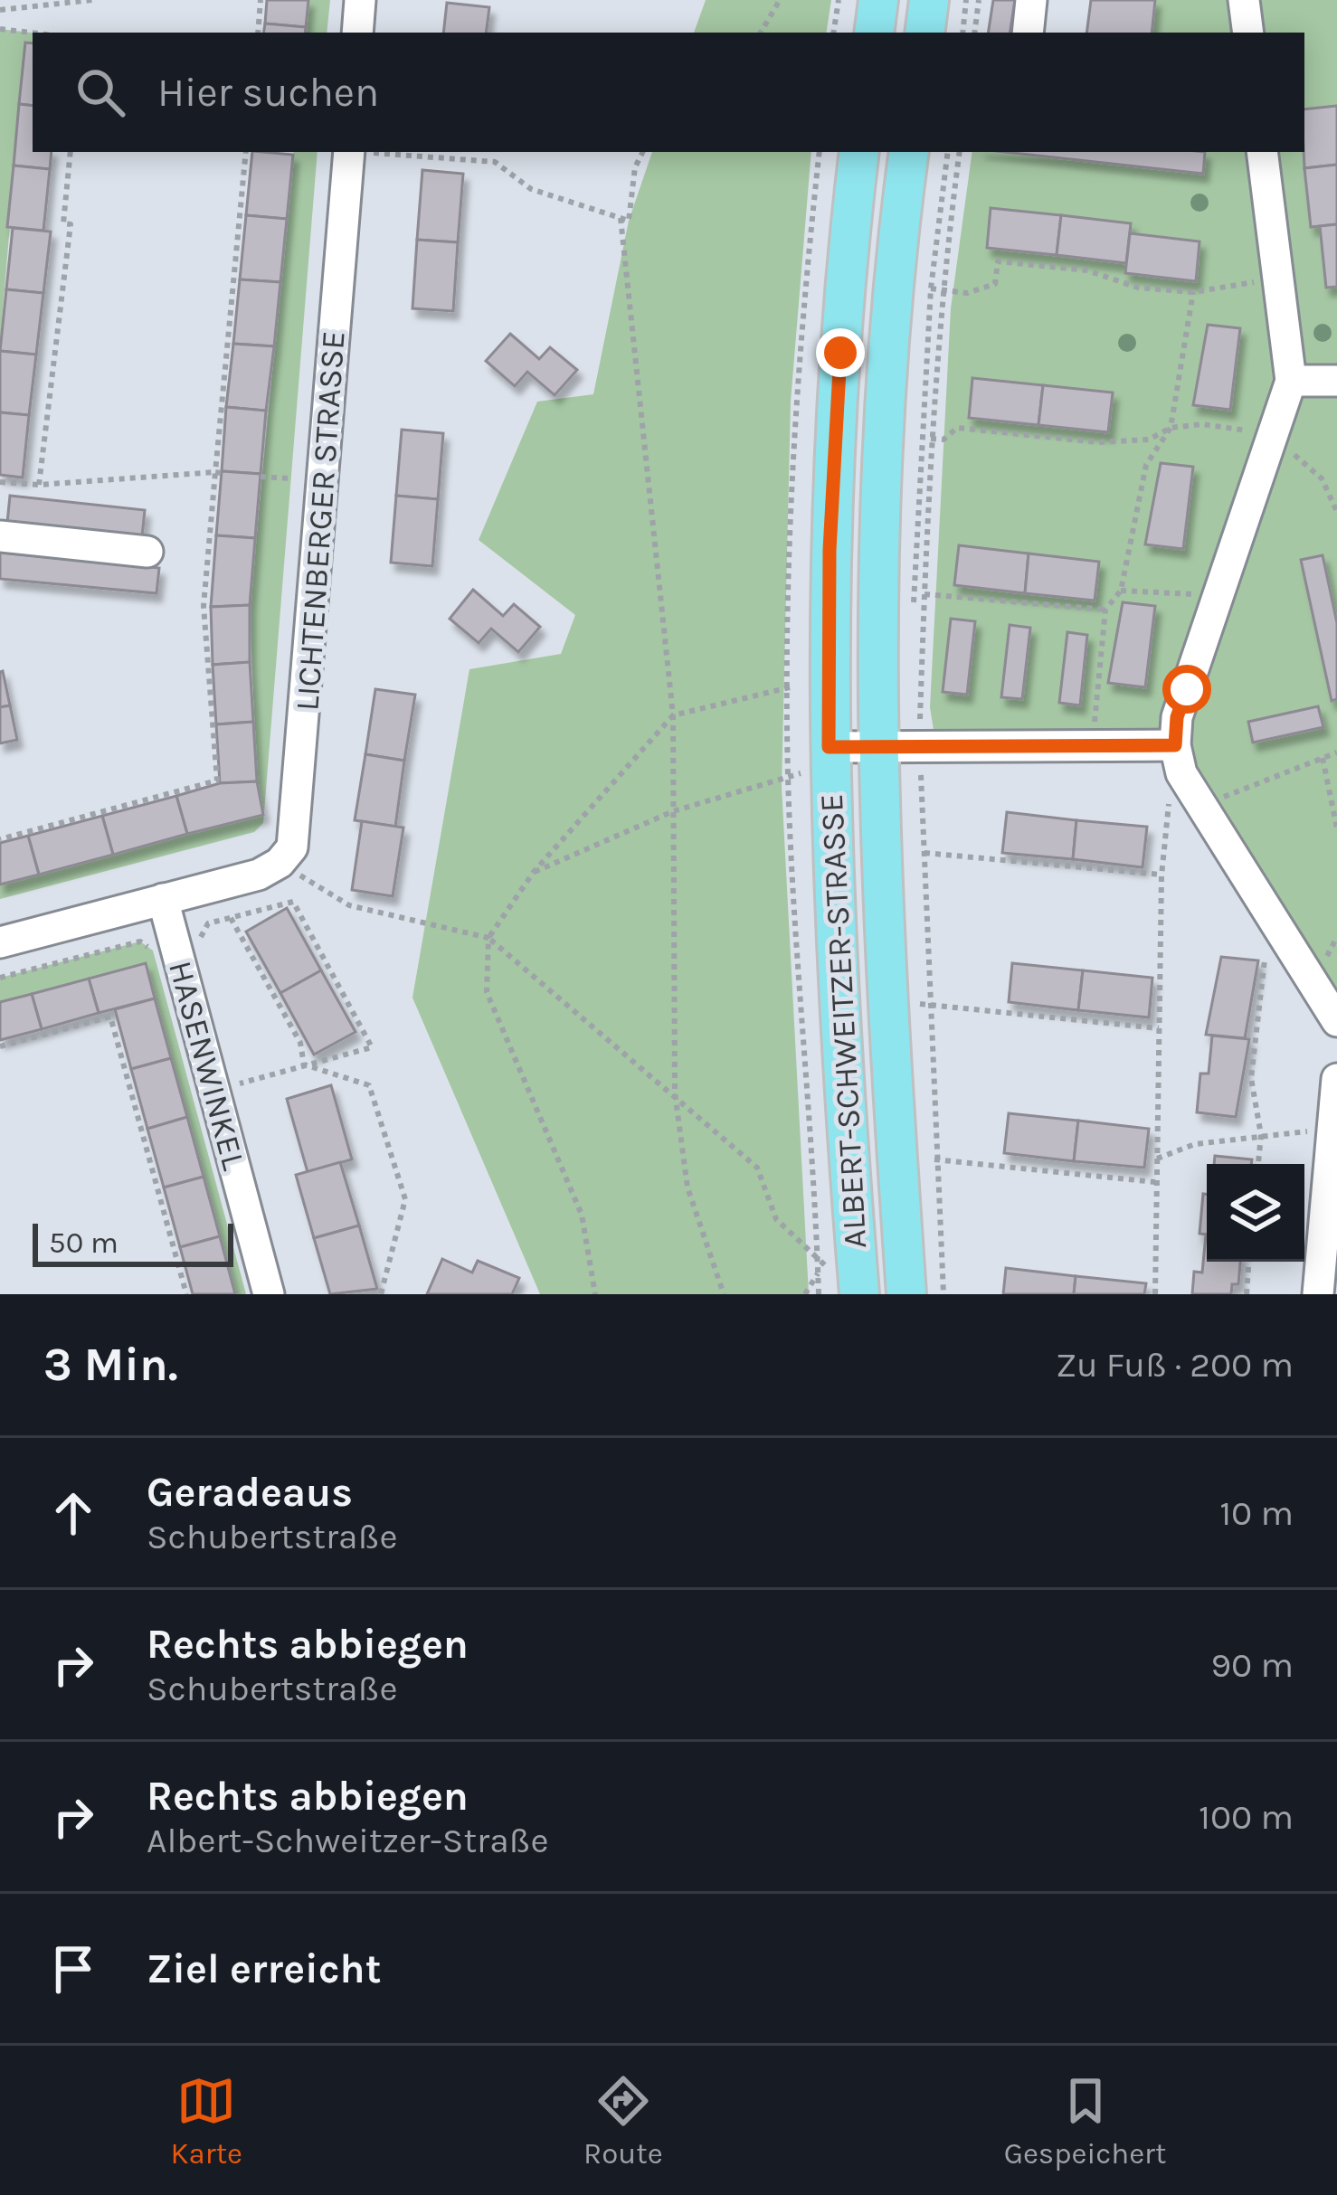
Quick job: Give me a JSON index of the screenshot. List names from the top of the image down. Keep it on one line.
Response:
{"streets":{"main road":["ALBERT-SCHWEITZER-STRASSE"],"street":["LICHTENBERGER STRASSE","HASENWINKEL"]},"scale_bar":"50 m","page":{"search":"Hier suchen","scale":"50 m","heading":["3 Min.","Zu Fuß · 200 m"],"list":[["Geradeaus","Schubertstraße","10 m"],["Rechts abbiegen","Schubertstraße","90 m"],["Rechts abbiegen","Albert-Schweitzer-Straße","100 m"],"Ziel erreicht"],"nav":["Karte","Route","Gespeichert"]}}
